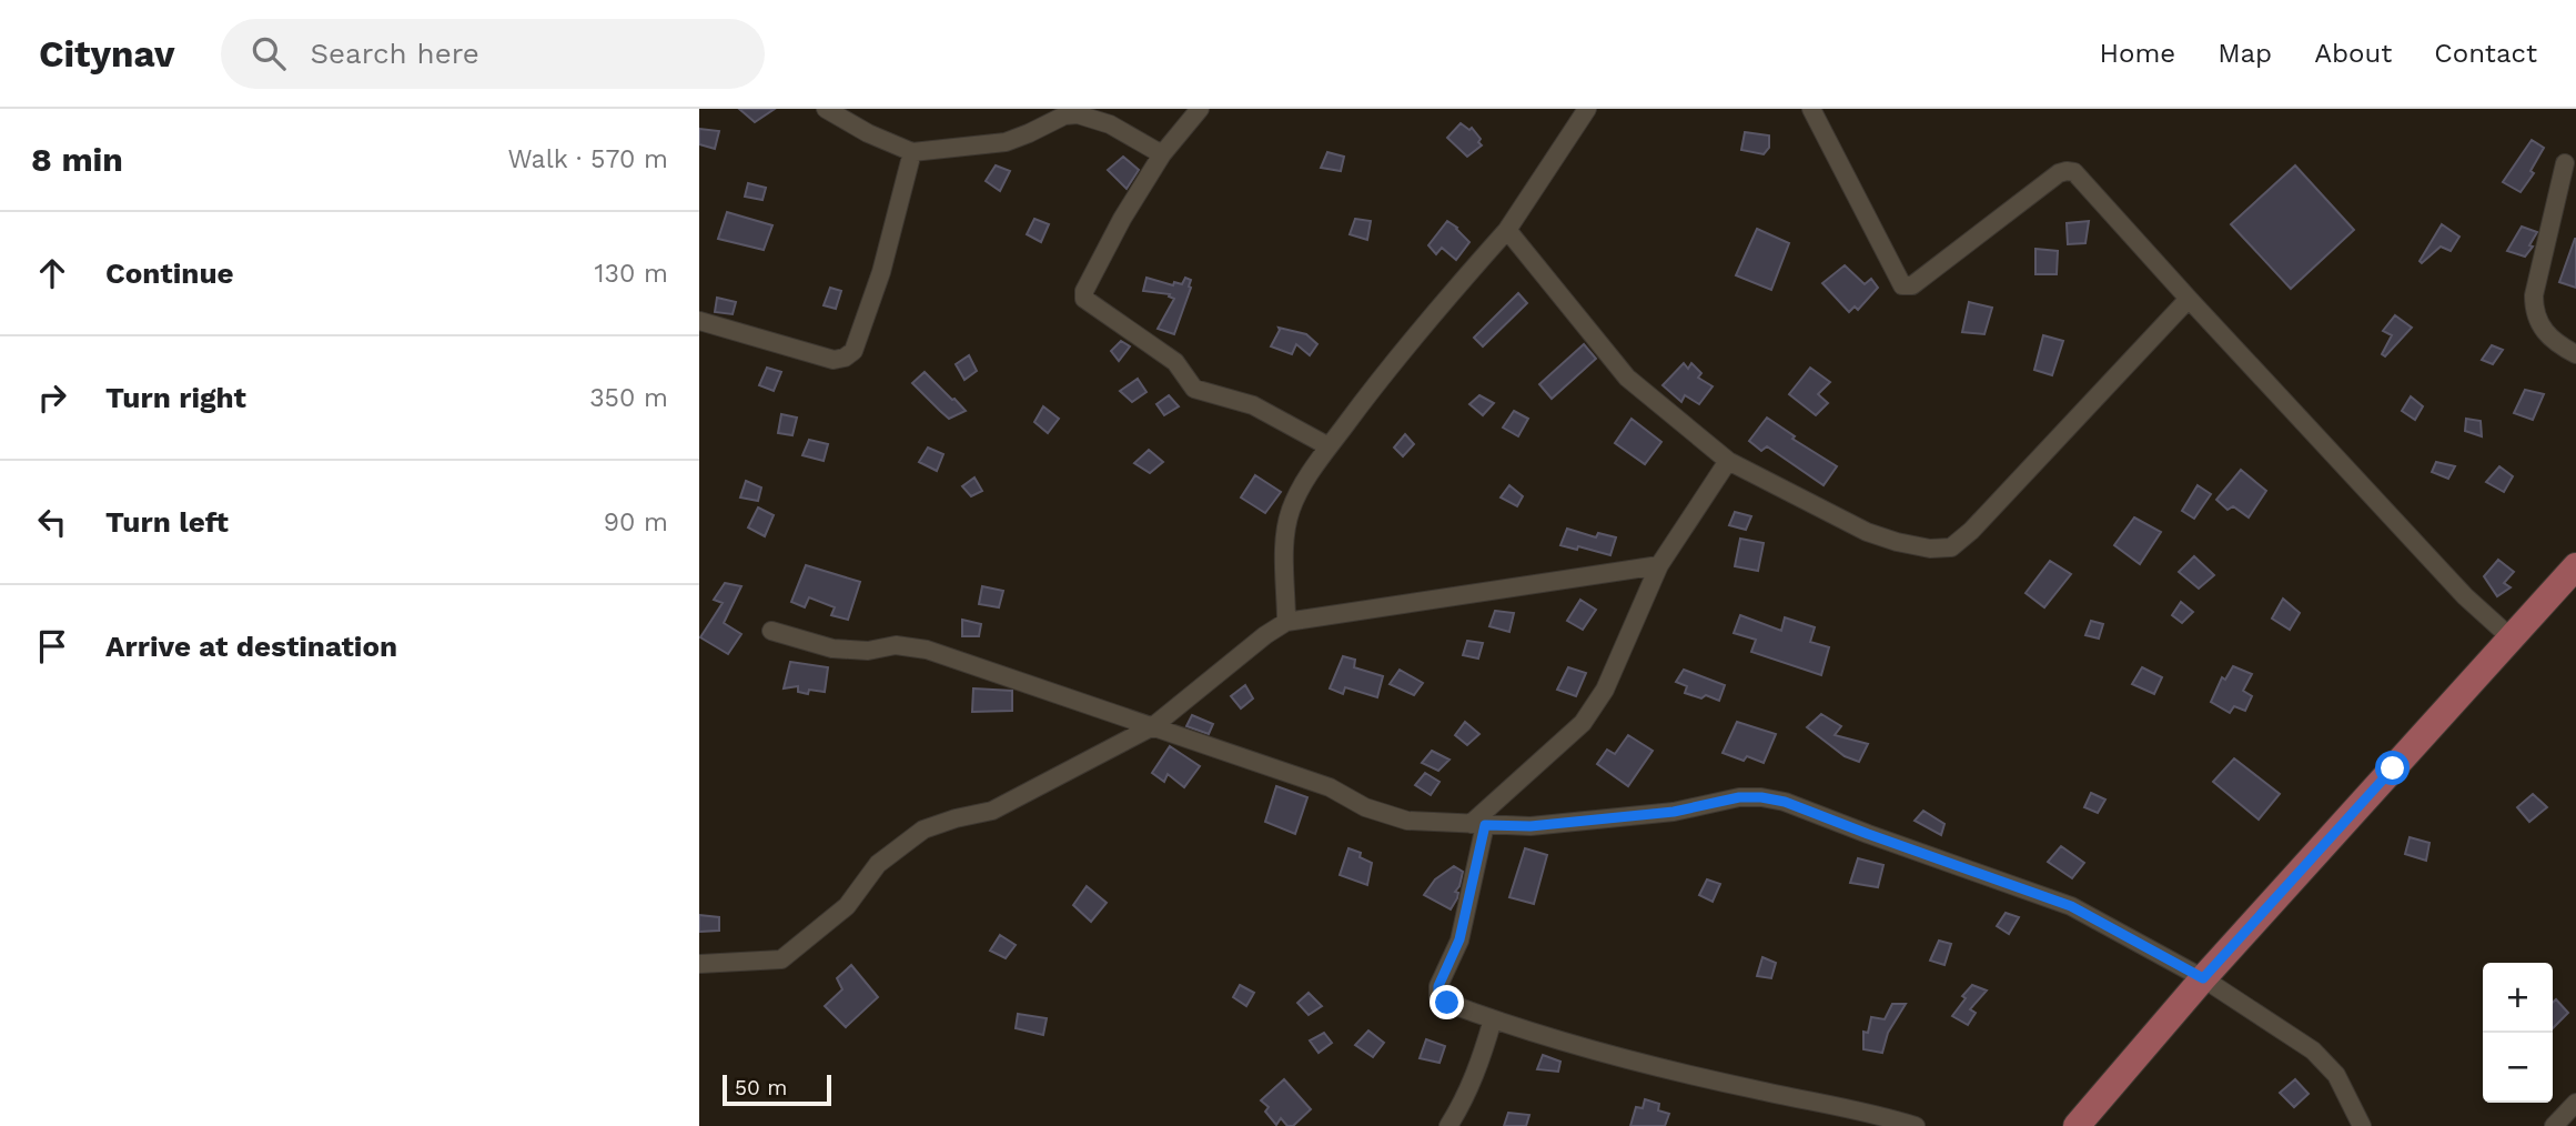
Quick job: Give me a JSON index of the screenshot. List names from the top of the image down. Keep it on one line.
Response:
{"scale_bar":"50 m","page":{"header":"Citynav","search":"Search here","nav":["Home","Map","About","Contact"],"heading":["8 min","Walk · 570 m"],"list":[["Continue","130 m"],["Turn right","350 m"],["Turn left","90 m"],"Arrive at destination"],"map_buttons":["+","−"],"scale":"50 m"}}
